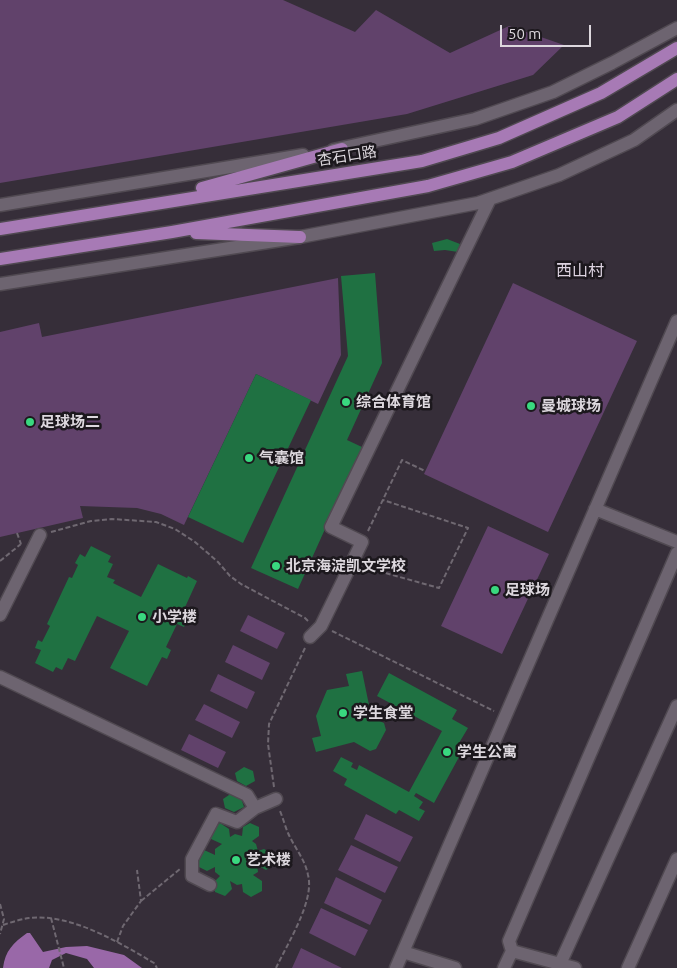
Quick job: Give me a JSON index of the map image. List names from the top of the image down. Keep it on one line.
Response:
{"streets":{"main road":["杏石口路"]},"districts":["西山村"],"places":["综合体育馆","曼城球场","足球场二","气囊馆","北京海淀凯文学校","足球场","小学楼","学生食堂","学生公寓","艺术楼"],"scale_bar":"50 m"}
